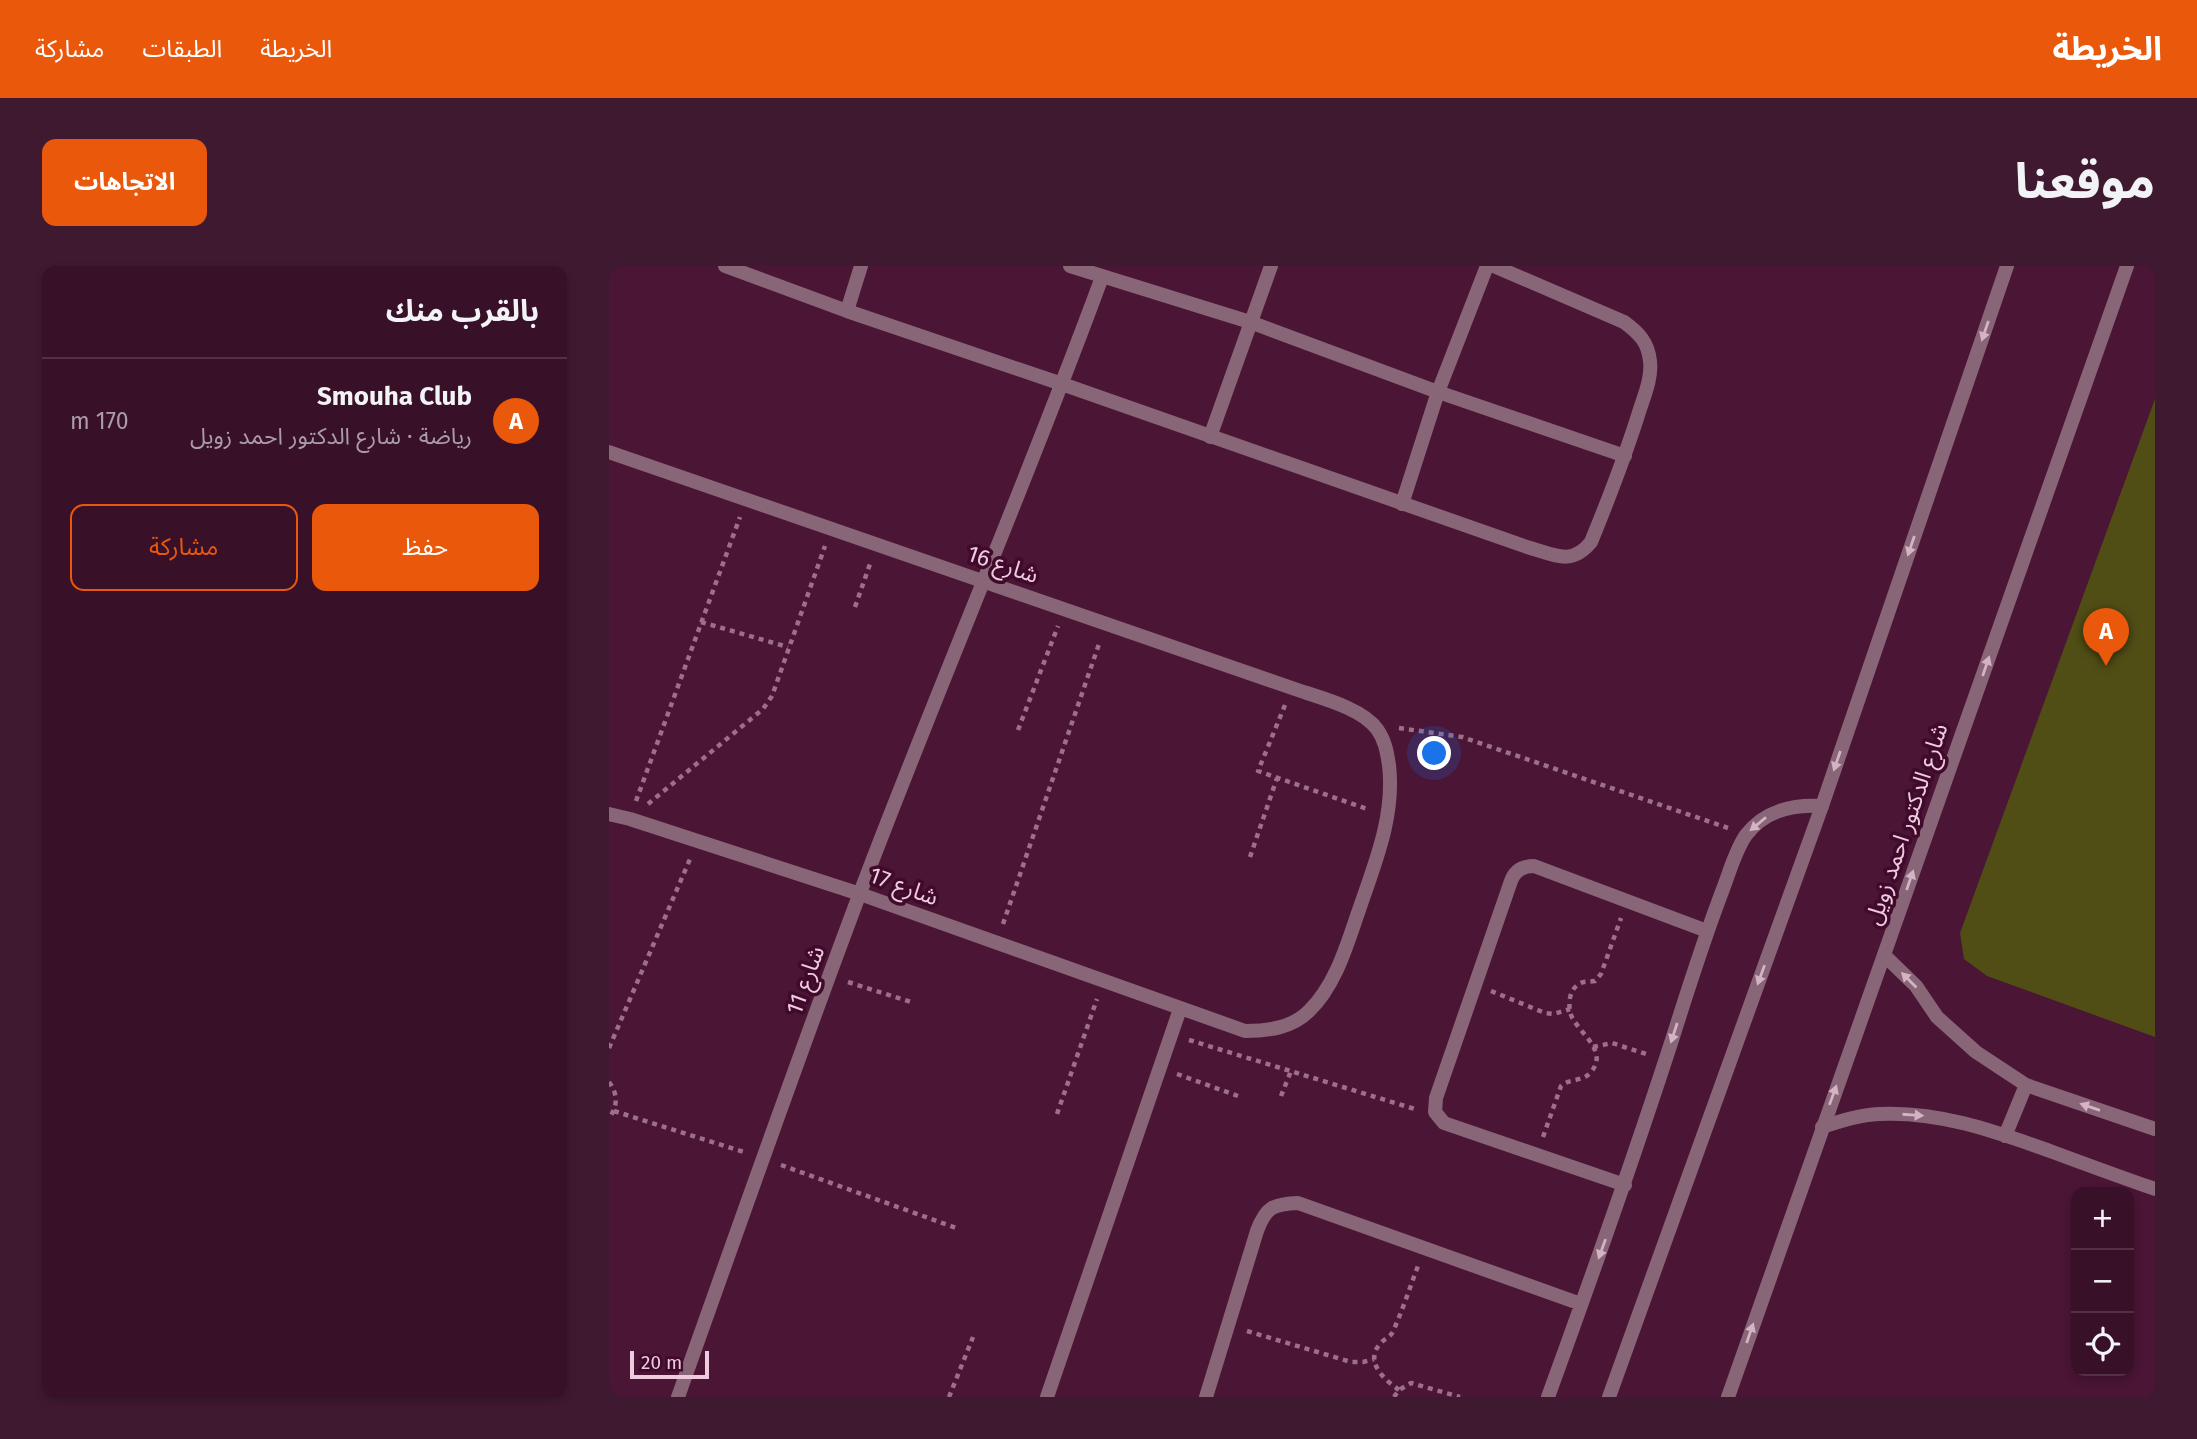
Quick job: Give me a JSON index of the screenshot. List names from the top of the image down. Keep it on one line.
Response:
{"streets":{"street":["شارع 16","شارع الدكتور احمد زويل","شارع 17","شارع 11"]},"crossings":[["شارع 16","شارع 17"],["شارع 16","شارع 11"],["شارع 17","شارع 11"]],"scale_bar":"20 m","page":{"header":"الخريطة","nav":["الخريطة","الطبقات","مشاركة"],"title":"موقعنا","buttons":["الاتجاهات",["حفظ","مشاركة"]],"heading":"بالقرب منك","list":[{"mark":"A","name":"Smouha Club","note":"رياضة · شارع الدكتور احمد زويل","value":"170 m"}],"pins":"A","map_buttons":["+","−"],"scale":"20 m"}}
